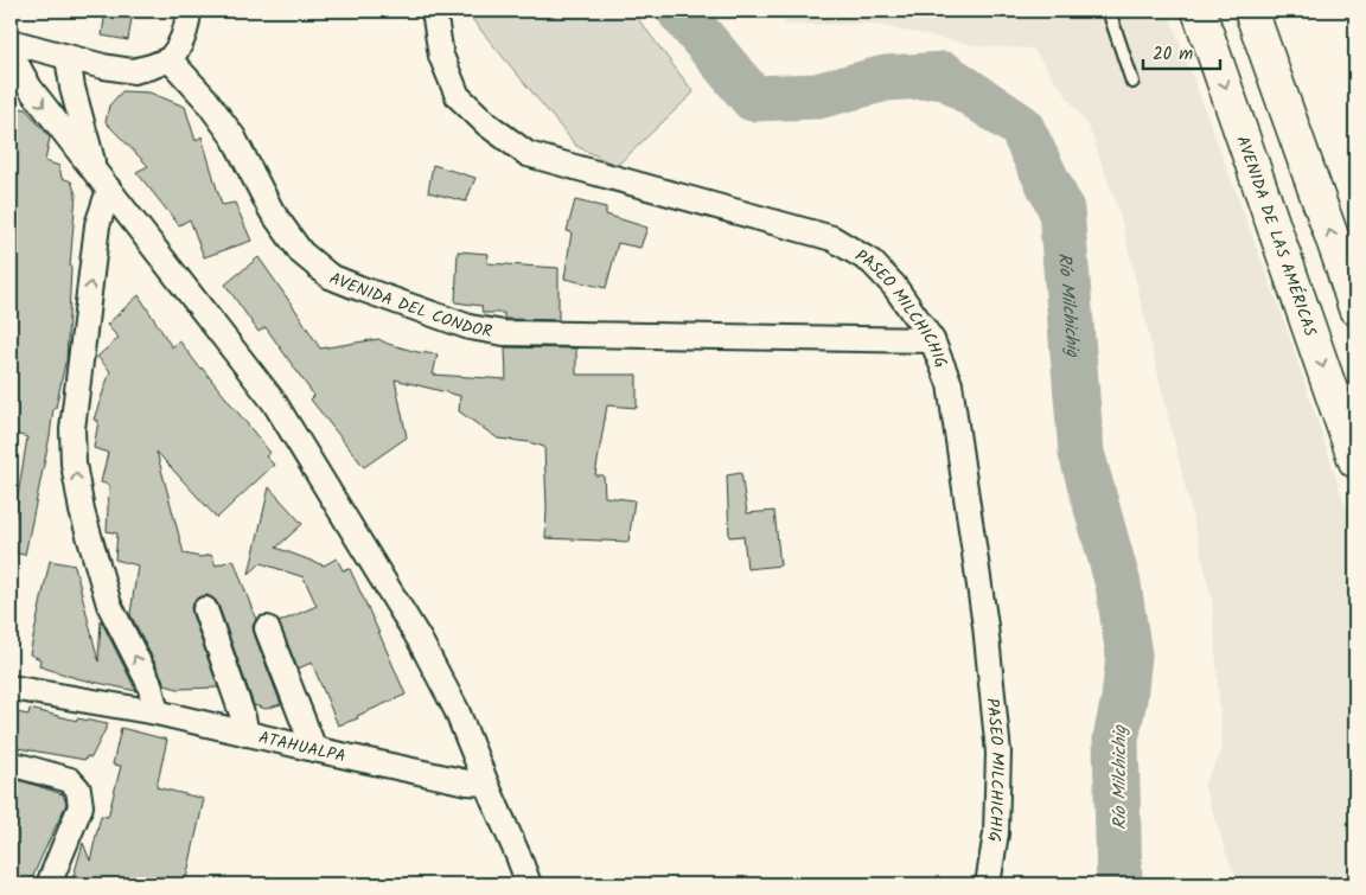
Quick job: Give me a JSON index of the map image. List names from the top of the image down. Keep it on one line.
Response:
{"streets":{"main road":["AVENIDA DE LAS AMÉRICAS"],"street":["AVENIDA DEL CONDOR","PASEO MILCHICHIG","ATAHUALPA"]},"crossings":[["AVENIDA DEL CONDOR","PASEO MILCHICHIG"]],"water":["Río Milchichig"],"scale_bar":"20 m"}
